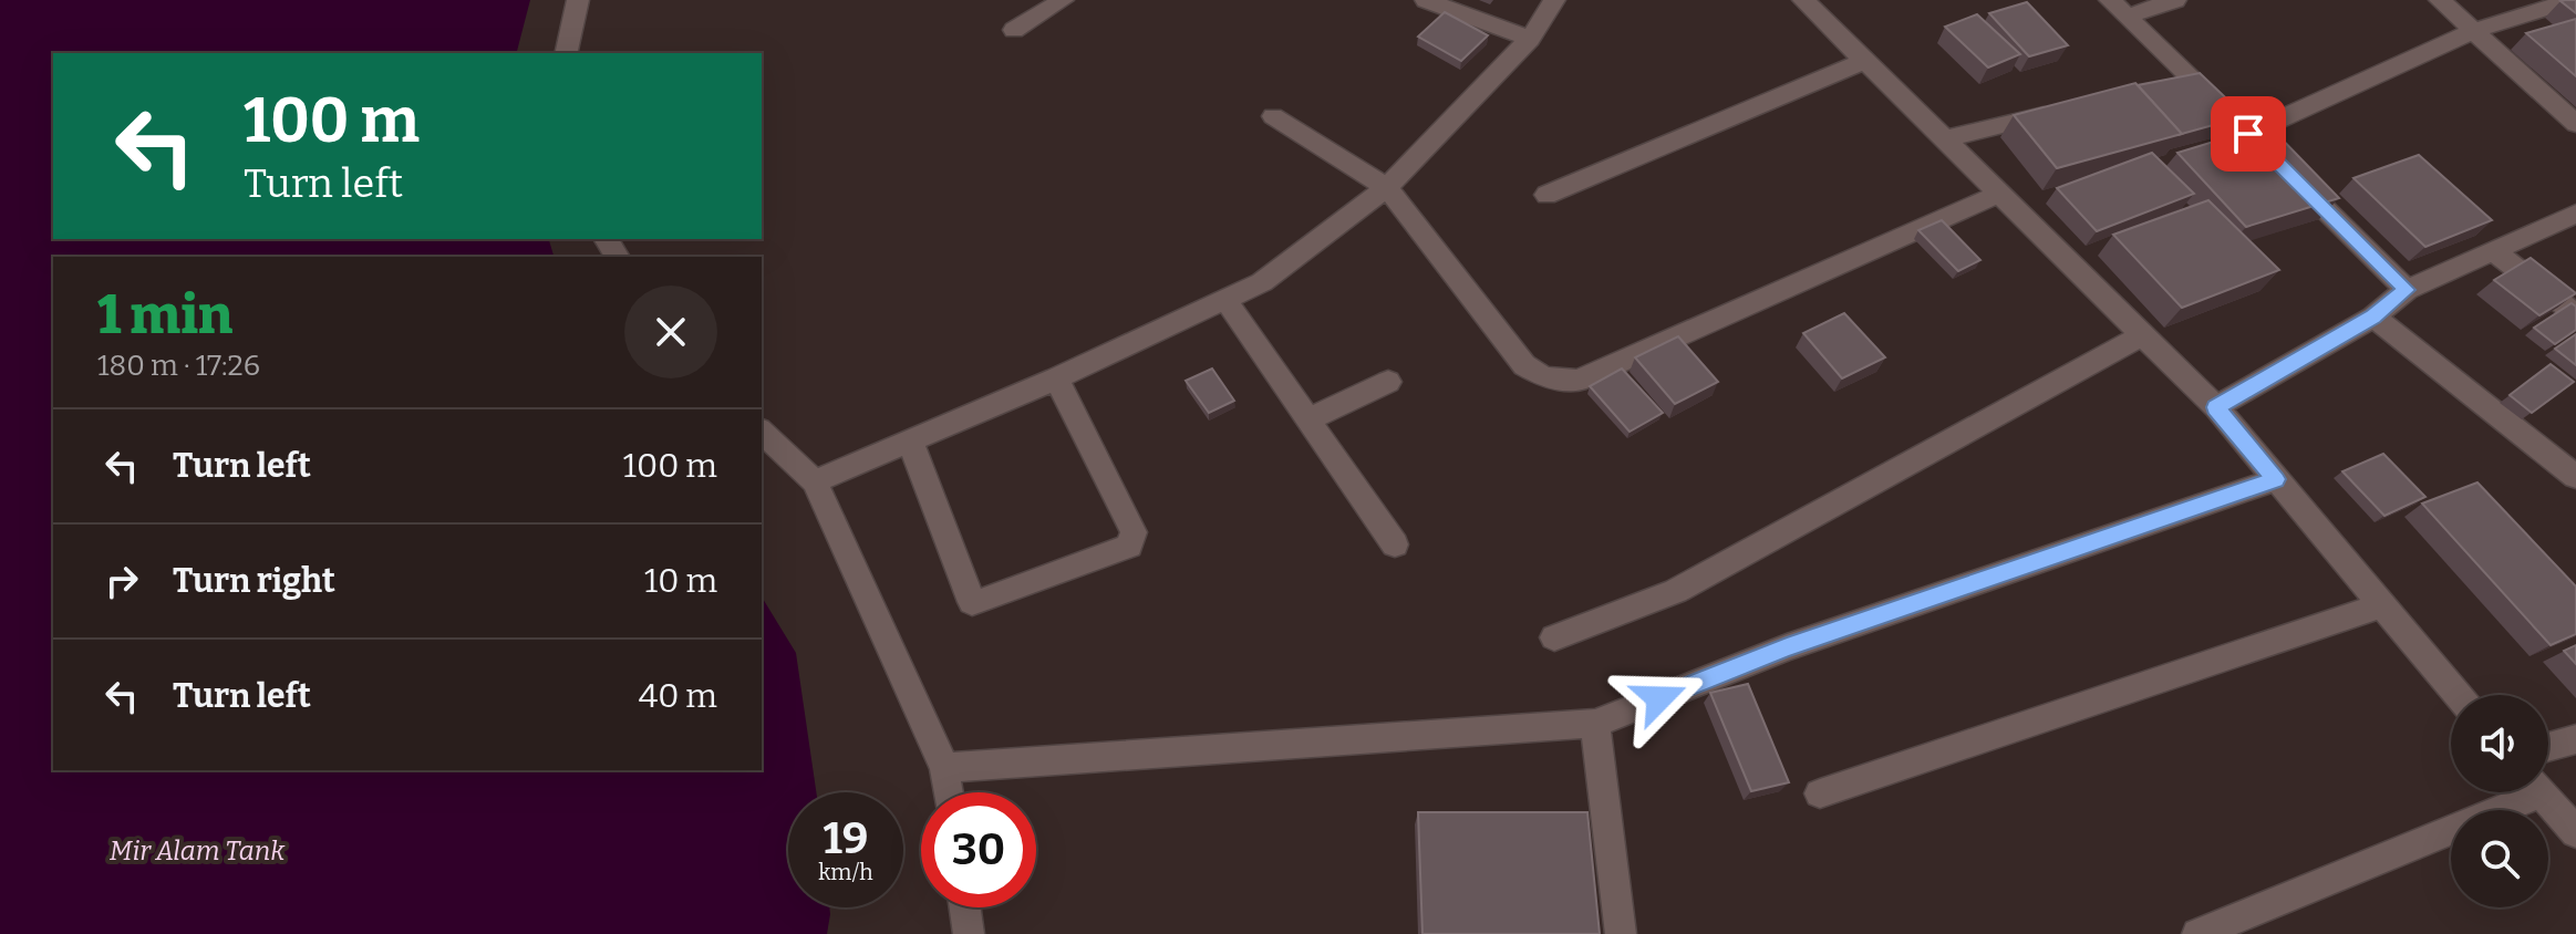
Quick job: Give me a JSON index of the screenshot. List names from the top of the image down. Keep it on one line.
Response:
{"water":["Mir Alam Tank"],"page":{"turn":["100 m","Turn left"],"heading":["1 min","180 m · 17:26"],"list":[{"name":"Turn left","value":"100 m"},{"name":"Turn right","value":"10 m"},{"name":"Turn left","value":"40 m"}],"speed":"19 km/h","limit":"30"}}
